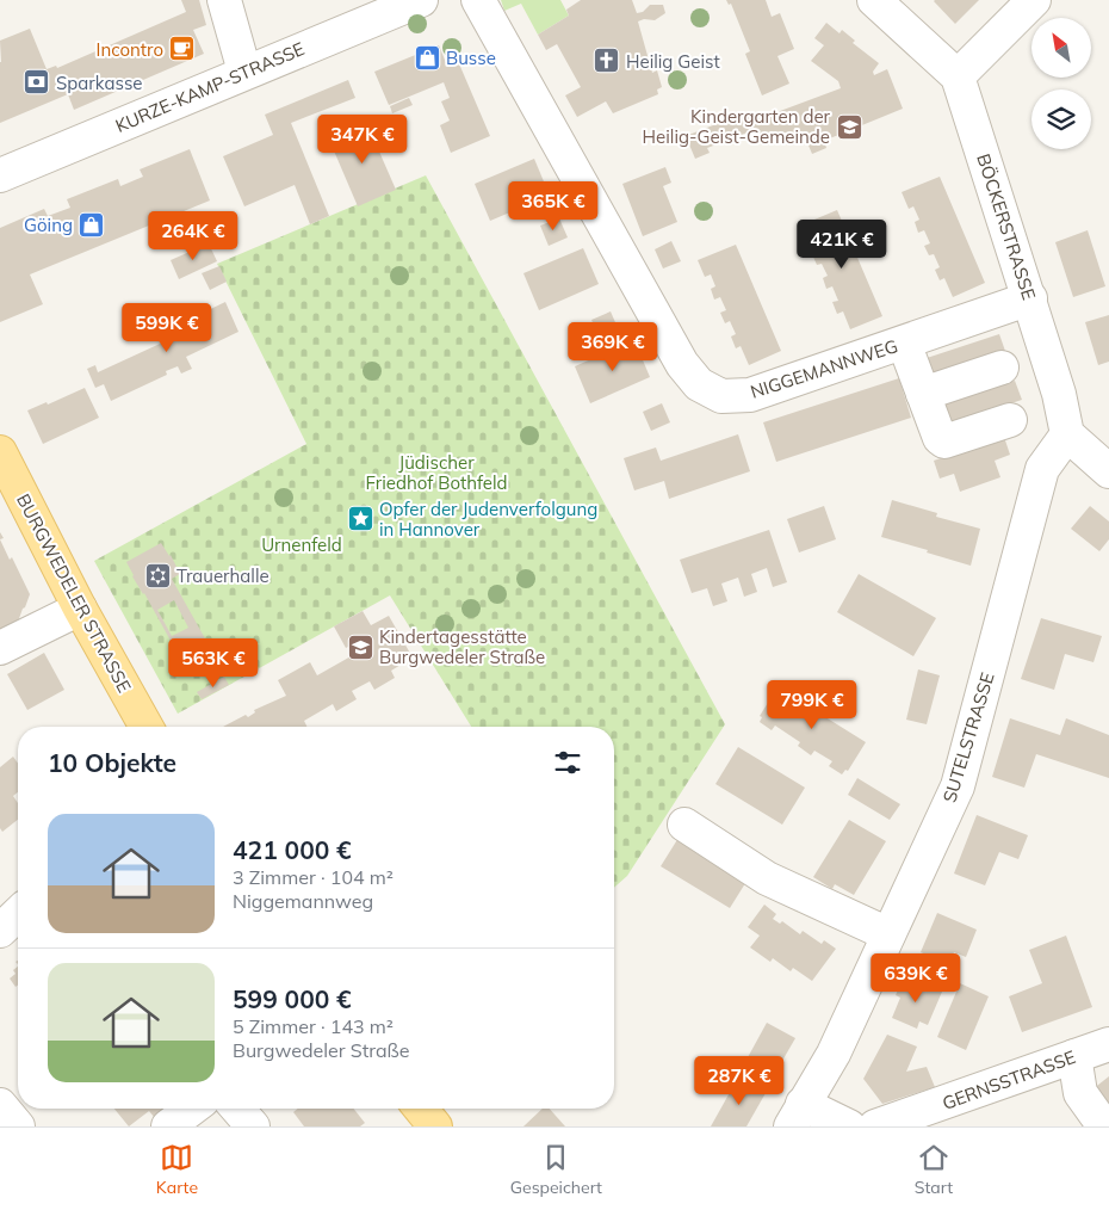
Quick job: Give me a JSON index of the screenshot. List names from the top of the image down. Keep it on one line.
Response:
{"streets":{"main road":["BURGWEDELER STRASSE"],"street":["KURZE-KAMP-STRASSE","BÖCKERSTRASSE","NIGGEMANNWEG","SUTELSTRASSE","GERNSSTRASSE"]},"crossings":[["BÖCKERSTRASSE","NIGGEMANNWEG"],["BÖCKERSTRASSE","SUTELSTRASSE"]],"parks":["Jüdischer Friedhof Bothfeld","Urnenfeld"],"places":{"cafe":["Incontro"],"shop":["Busse","Göing"],"church":["Heilig Geist"],"bank":["Sparkasse"],"school or university":["Kindergarten der Heilig-Geist-Gemeinde","Kindertagesstätte Burgwedeler Straße"],"place":["Opfer der Judenverfolgung in Hannover"],"synagogue":["Trauerhalle"]},"north":"top left","page":{"price":["347K €","365K €","264K €","421K €","599K €","369K €","563K €","799K €","639K €","287K €"],"heading":"10 Objekte","list":[{"name":"421 000 €","note":"3 Zimmer · 104 m² · Niggemannweg"},{"name":"599 000 €","note":"5 Zimmer · 143 m² · Burgwedeler Straße"}],"tabs":["Karte","Gespeichert","Start"]}}
